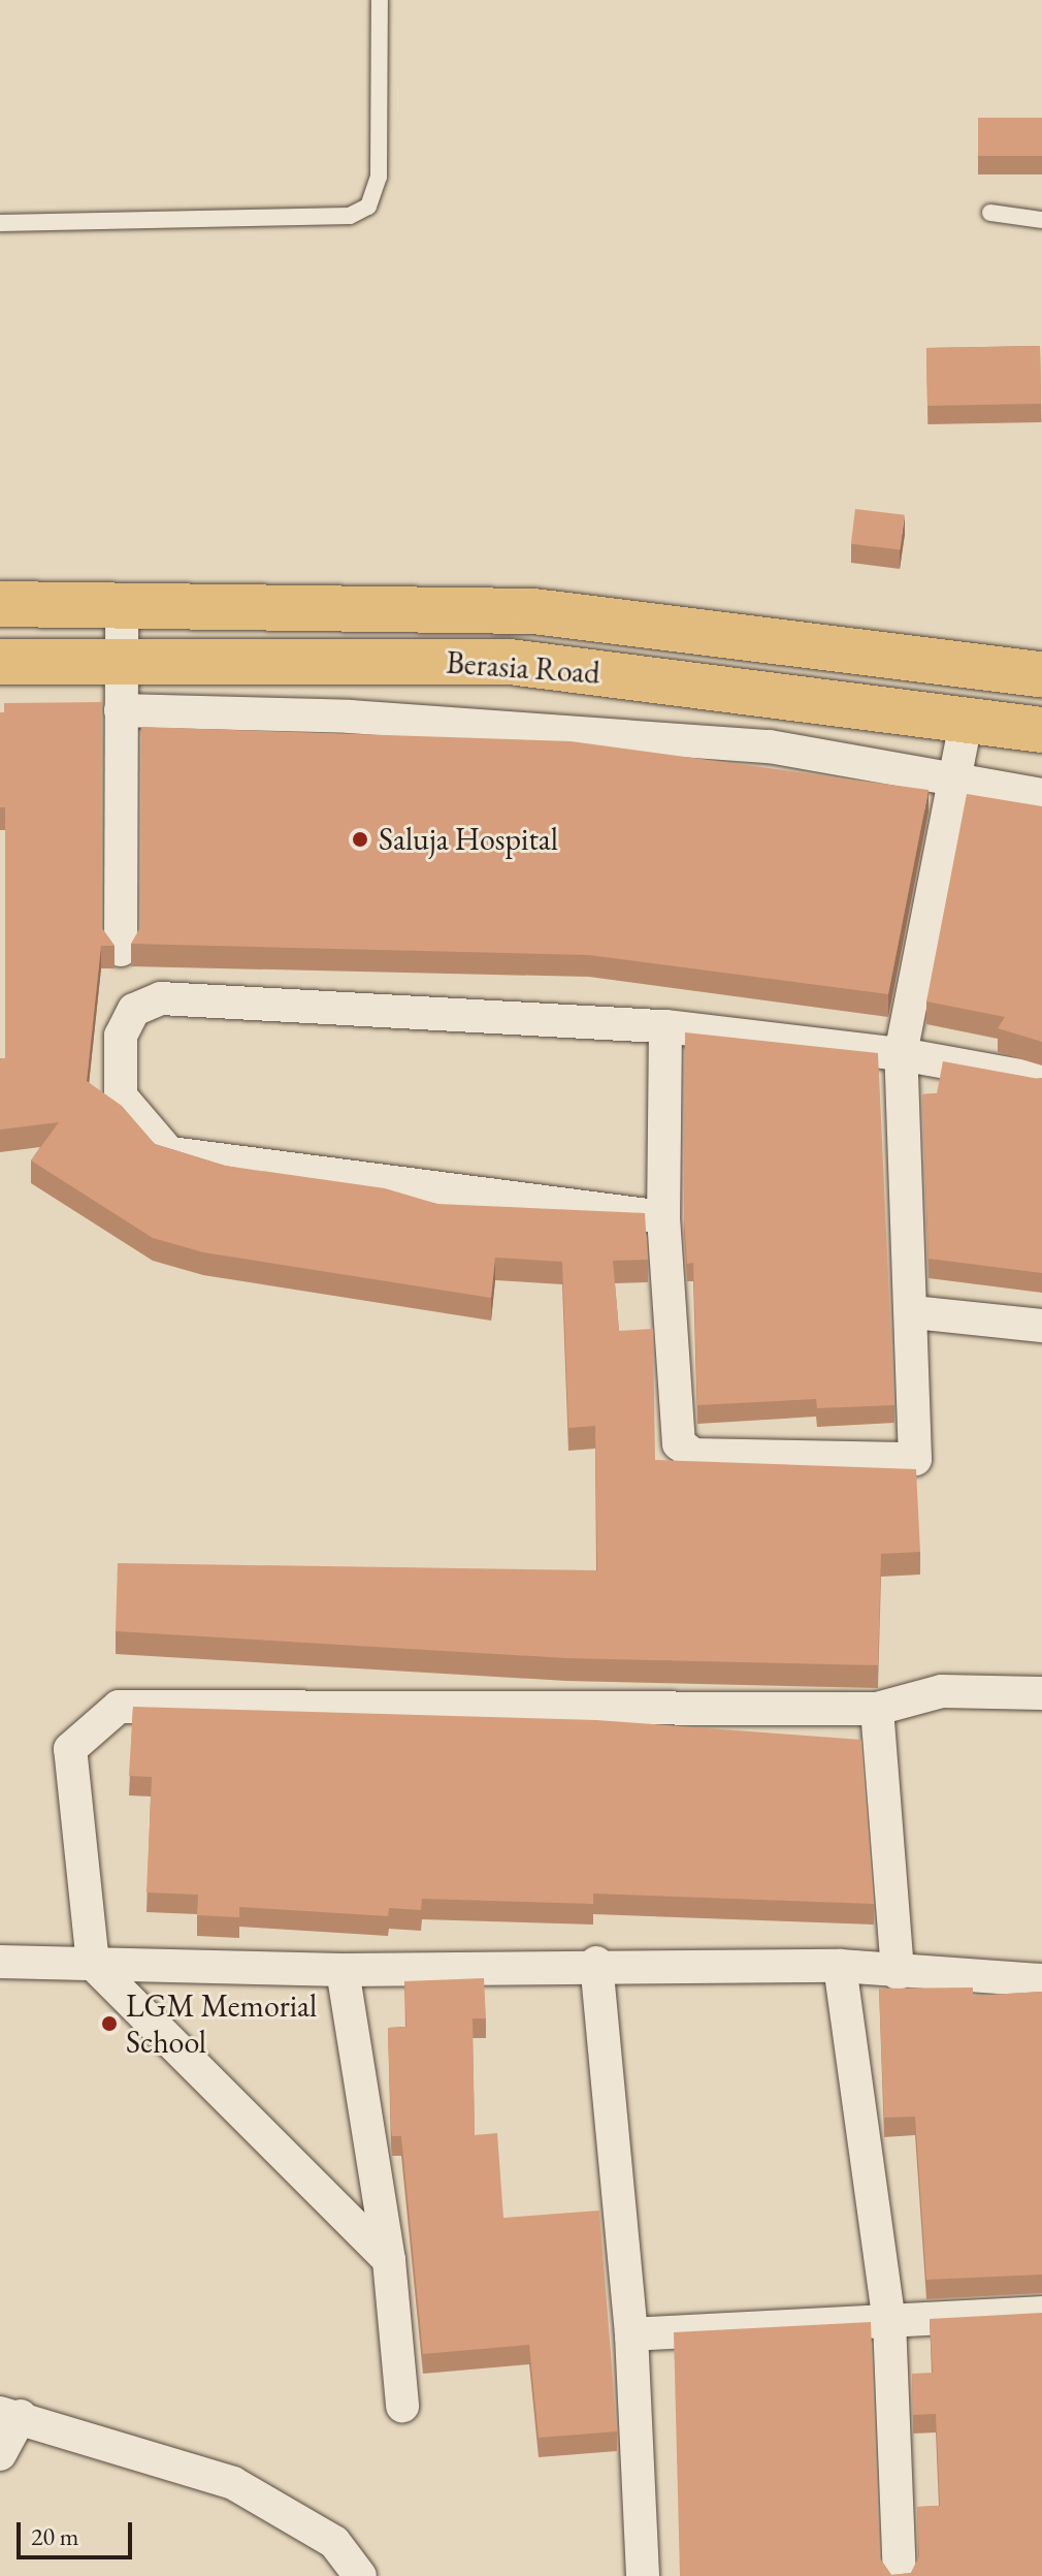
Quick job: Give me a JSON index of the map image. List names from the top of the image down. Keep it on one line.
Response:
{"streets":{"main road":["Berasia Road"]},"places":["Saluja Hospital","LGM Memorial School"],"scale_bar":"20 m"}
